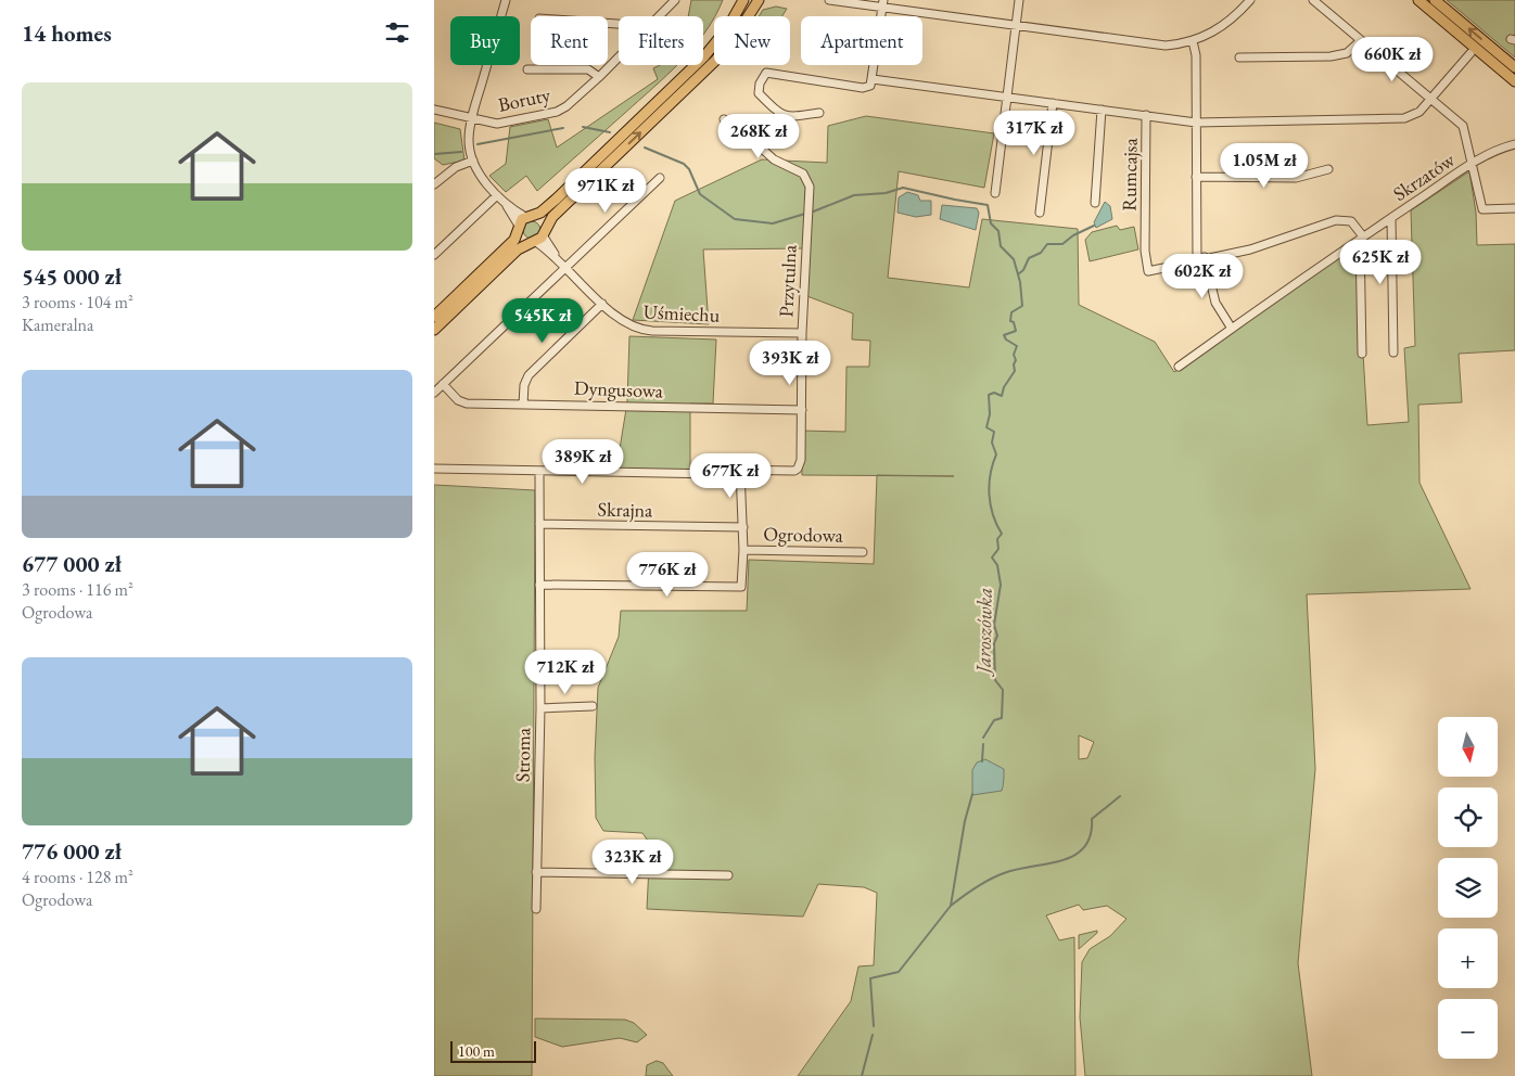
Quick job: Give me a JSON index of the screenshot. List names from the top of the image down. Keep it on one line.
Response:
{"streets":{"street":["Boruty","Rumcajsa","Skrzatów","Przytulna","Uśmiechu","Dyngusowa","Skrajna","Ogrodowa","Stroma"]},"crossings":[["Przytulna","Uśmiechu"],["Przytulna","Dyngusowa"],["Przytulna","Ogrodowa"],["Skrajna","Ogrodowa"],["Skrajna","Stroma"],["Ogrodowa","Stroma"]],"water":["Jaroszówka"],"scale_bar":"100 m","north":"bottom","page":{"heading":"14 homes","chip":["Buy","Rent","Filters","New","Apartment"],"price":["660K zł","317K zł","268K zł","1.05M zł","971K zł","625K zł","602K zł","545K zł","393K zł","389K zł","677K zł","776K zł","712K zł","323K zł"],"list":[{"name":"545 000 zł","note":"3 rooms · 104 m² · Kameralna"},{"name":"677 000 zł","note":"3 rooms · 116 m² · Ogrodowa"},{"name":"776 000 zł","note":"4 rooms · 128 m² · Ogrodowa"}],"map_buttons":["+","−"],"scale":"100 m"}}
